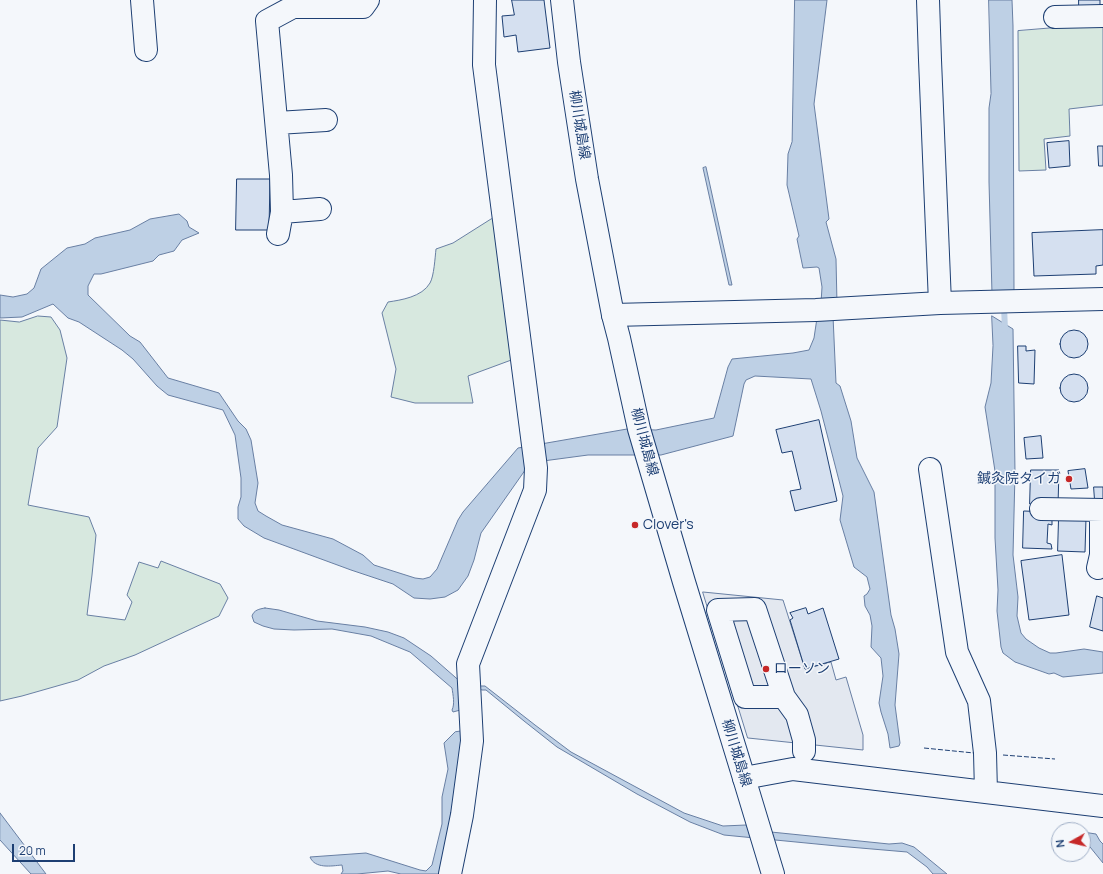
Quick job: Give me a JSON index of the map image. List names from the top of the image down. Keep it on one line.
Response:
{"streets":{"street":["柳川城島線"]},"places":["鍼灸院タイガ","Clover's","ローソン"],"scale_bar":"20 m","north":"left"}
